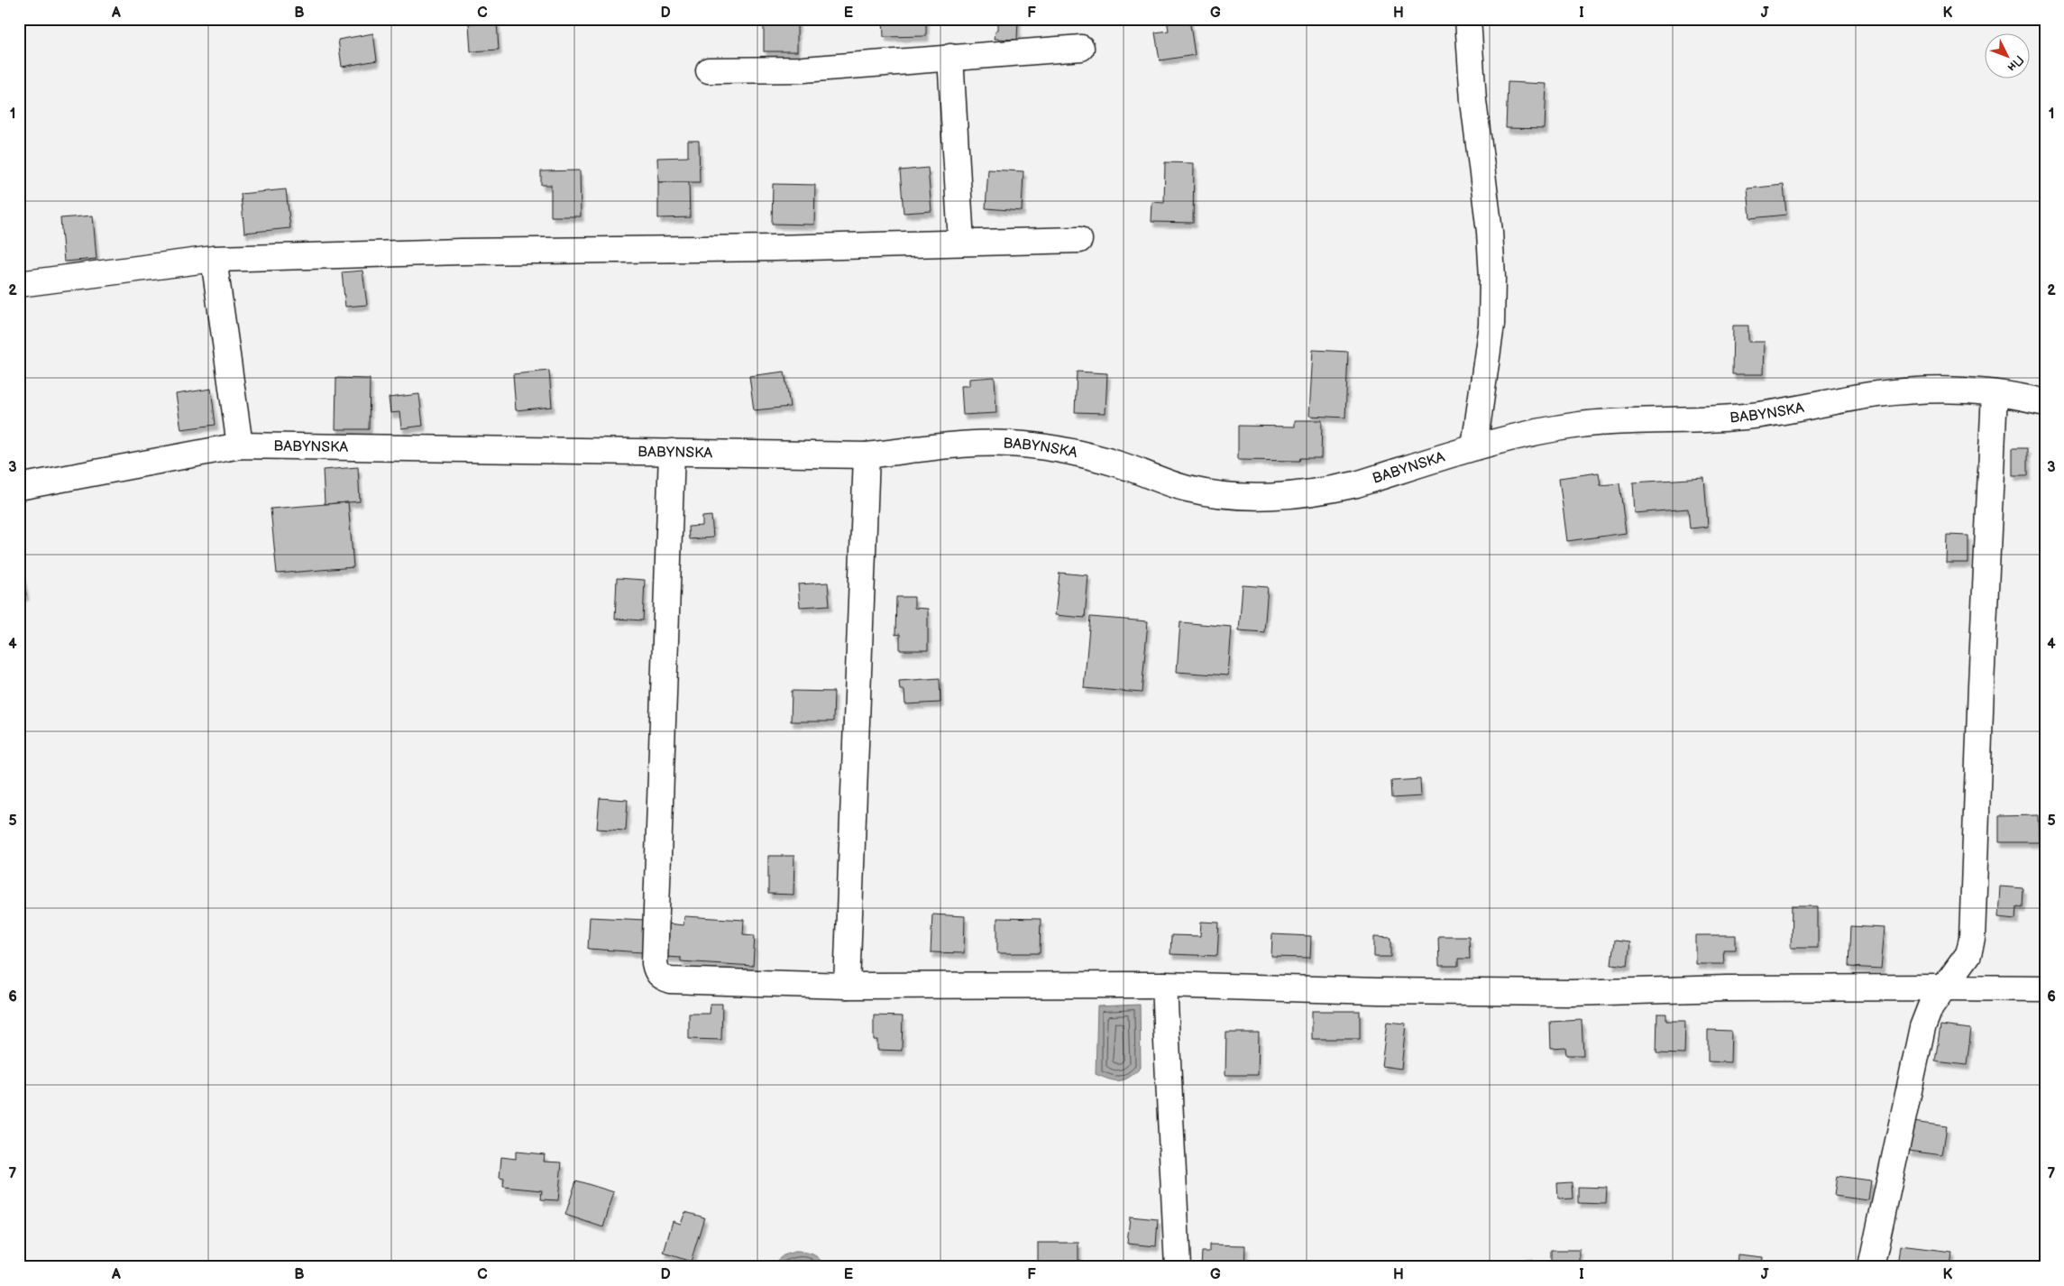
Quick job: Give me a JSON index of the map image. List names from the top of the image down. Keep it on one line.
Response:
{"streets":{"street":["BABYNSKA"]},"north":"bottom right","grid":{"columns":["A","B","C","D","E","F","G","H","I","J","K"],"rows":["1","2","3","4","5","6","7"]}}
